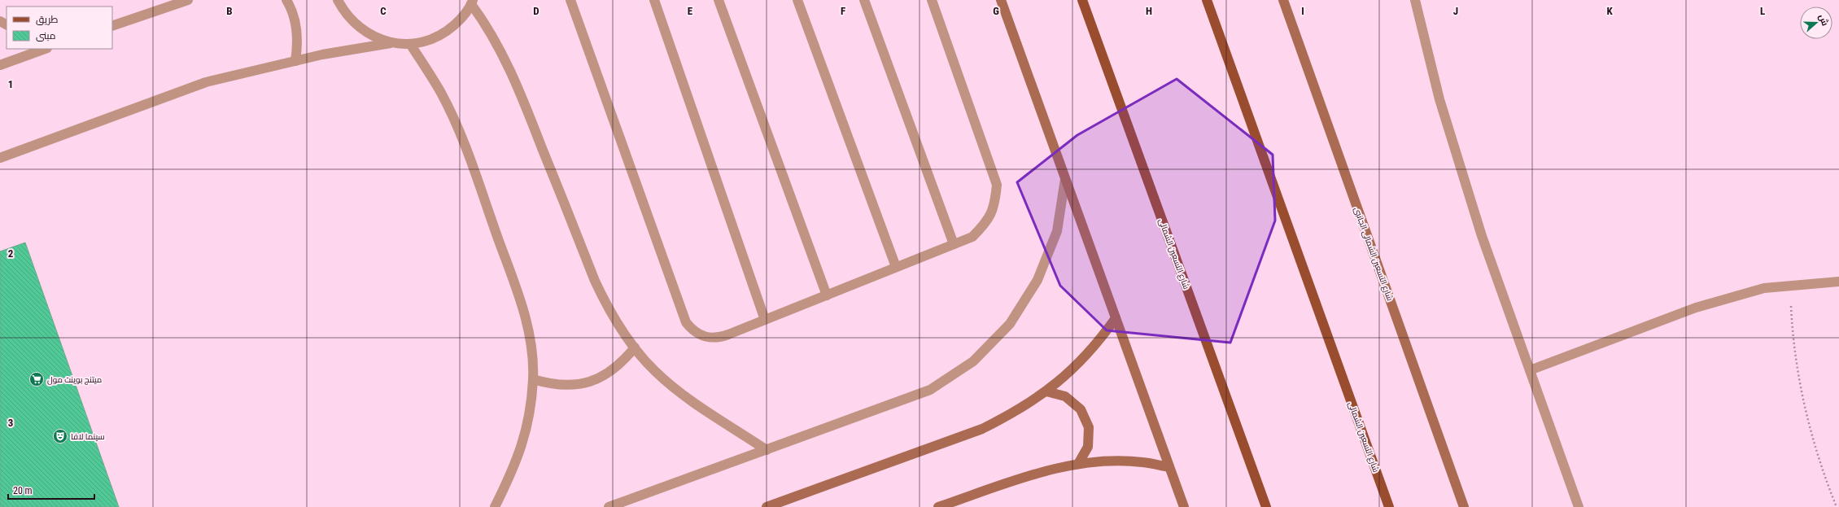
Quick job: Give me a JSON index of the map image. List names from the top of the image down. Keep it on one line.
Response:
{"streets":{"main road":["شارع التسعين الشمالى"],"street":["شارع التسعين الشمالى الجانبى"]},"places":{"supermarket":["ميتنج بوينت مول"],"theatre":["سينما لافا"]},"legend":["طريق","مبنى"],"scale_bar":"20 m","north":"right","grid":{"columns":["B","C","D","E","F","G","H","I","J","K","L"],"rows":["1","2","3"]}}
